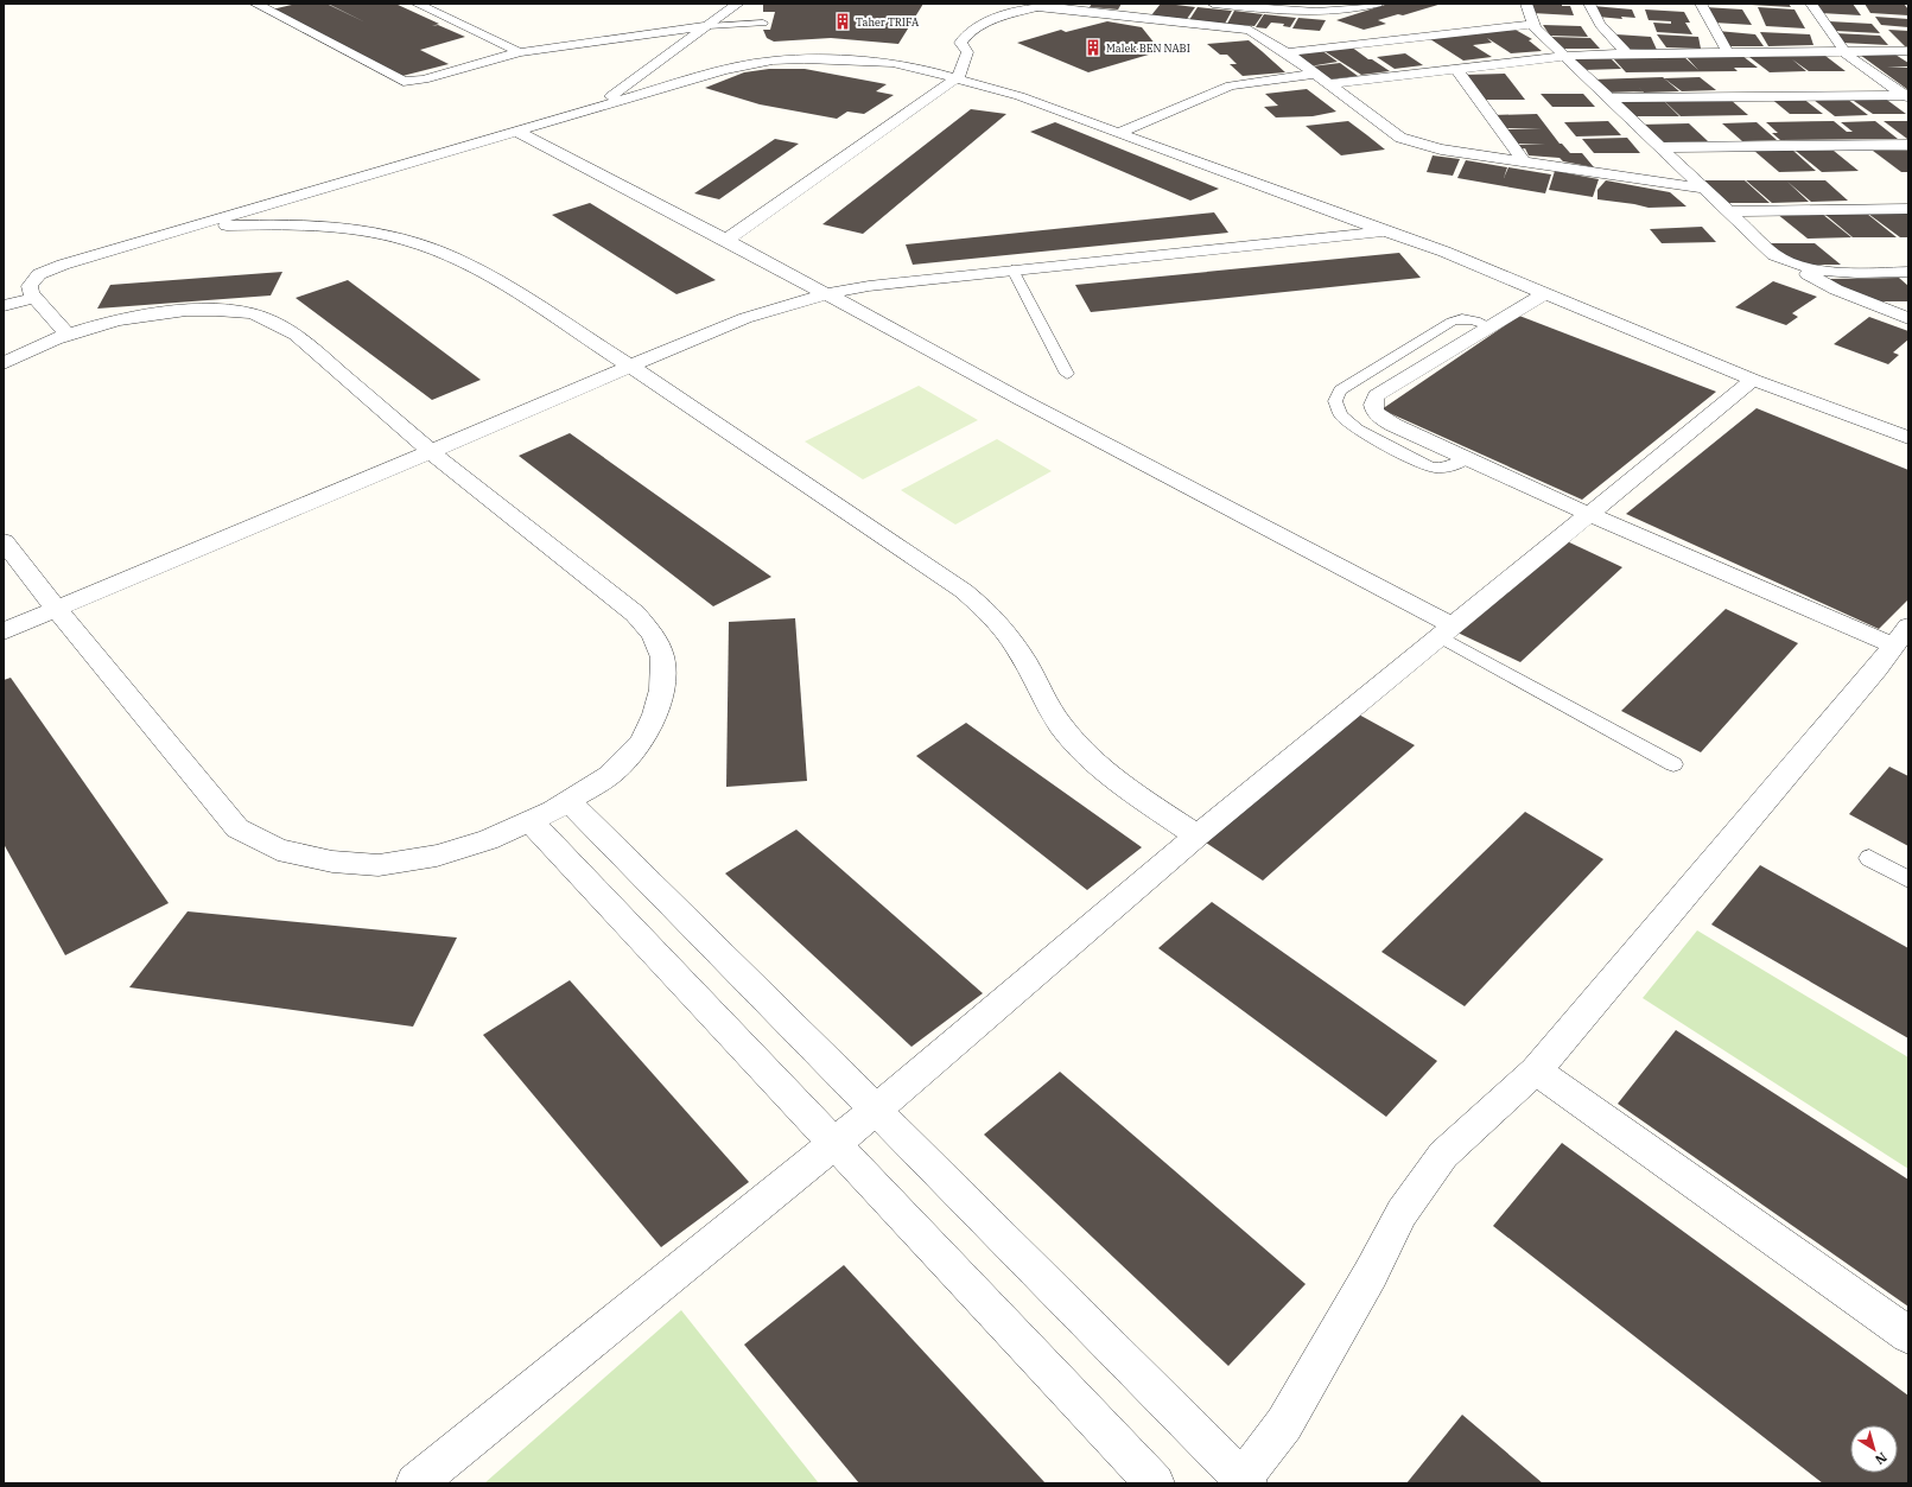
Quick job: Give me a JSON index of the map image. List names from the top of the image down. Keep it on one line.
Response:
{"places":{"building":["Taher TRIFA","Malek BEN NABI"]},"north":"bottom right"}
